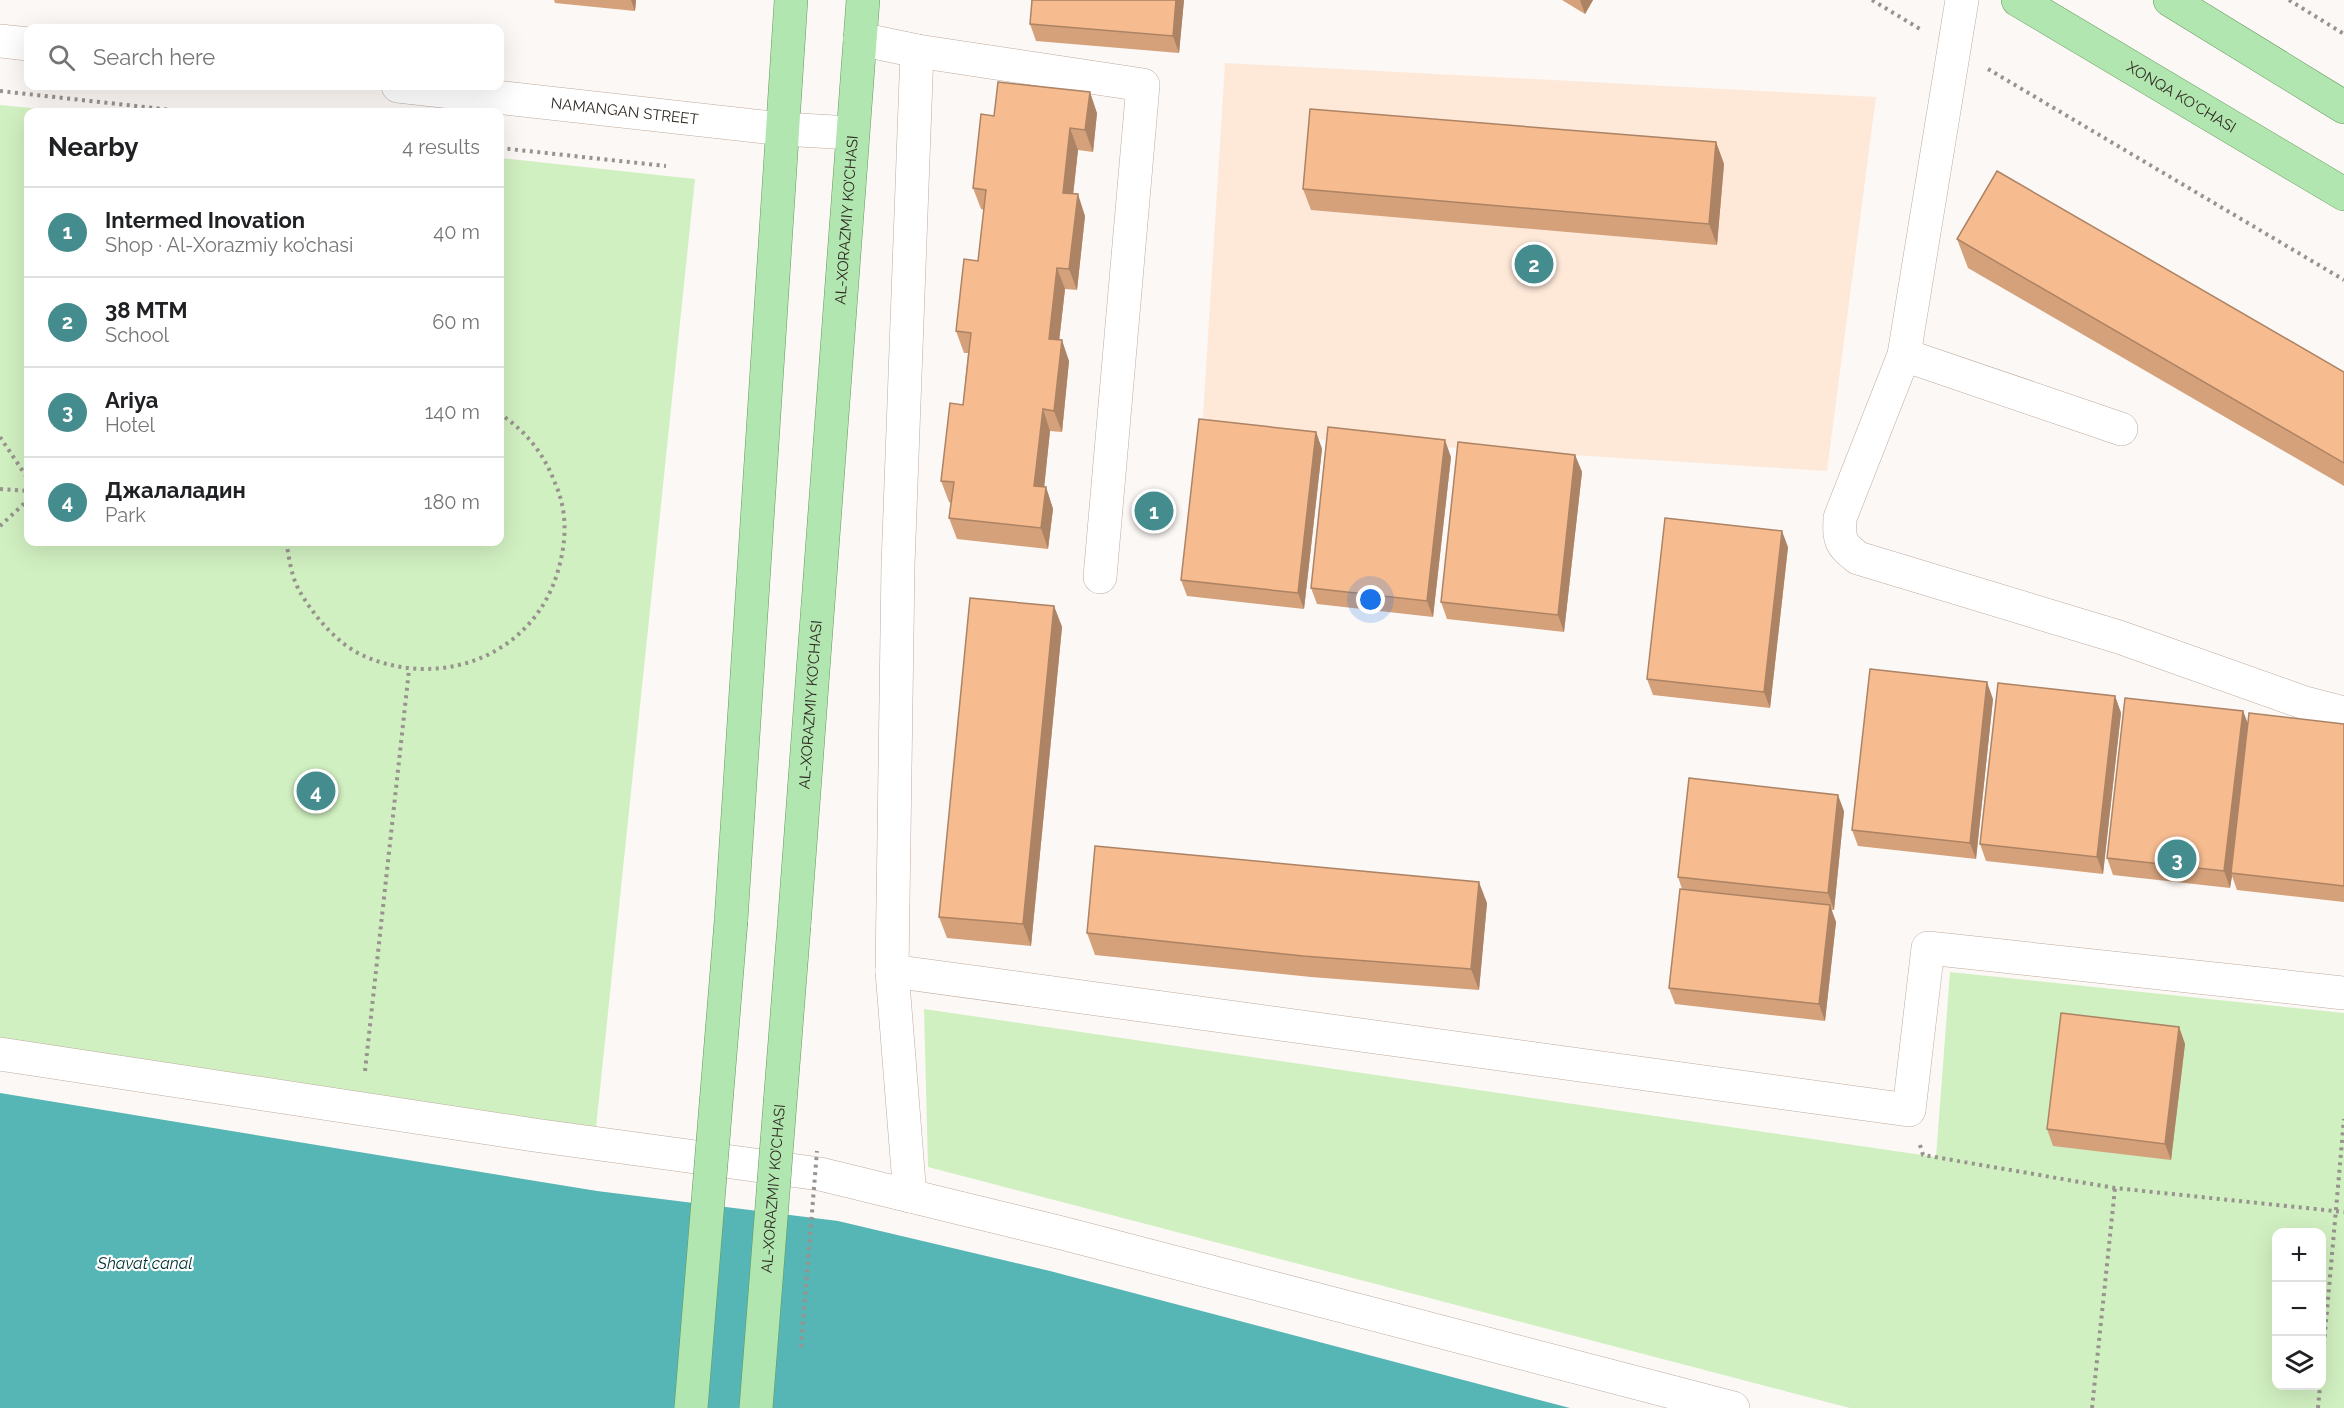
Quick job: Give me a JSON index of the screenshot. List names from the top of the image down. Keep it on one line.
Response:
{"streets":{"main road":["XONQA KO'CHASI","AL-XORAZMIY KO’CHASI"],"street":["NAMANGAN STREET"]},"crossings":[["NAMANGAN STREET","AL-XORAZMIY KO’CHASI"]],"water":["Shavat canal"],"page":{"search":"Search here","heading":["Nearby","4 results"],"list":[{"mark":"1","name":"Intermed Inovation","note":"Shop · Al-Xorazmiy ko’chasi","value":"40 m"},{"mark":"2","name":"38 MTM","note":"School","value":"60 m"},{"mark":"3","name":"Ariya","note":"Hotel","value":"140 m"},{"mark":"4","name":"Джалаладин","note":"Park","value":"180 m"}],"pins":["2","1","4","3"],"map_buttons":["+","−"]}}
